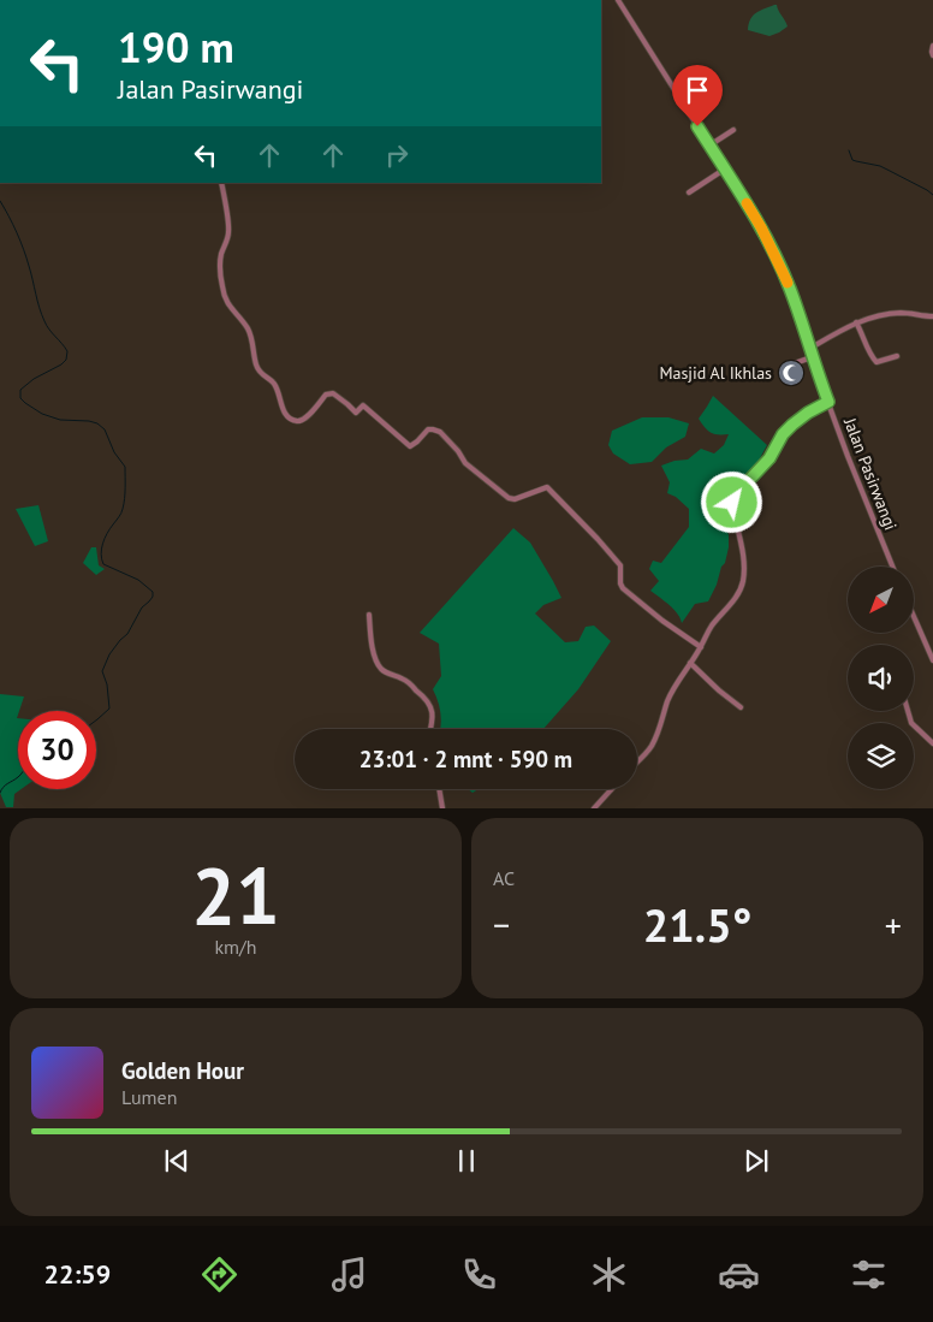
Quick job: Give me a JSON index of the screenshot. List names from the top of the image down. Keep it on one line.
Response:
{"streets":{"street":["Jalan Pasirwangi"]},"places":{"mosque":["Masjid Al Ikhlas"]},"north":"bottom left","page":{"turn":["190 m","Jalan Pasirwangi"],"limit":"30","trip":"23:01 · 2 mnt · 590 m","tile":[["21","km/h"],"AC"],"heat":["−","21.5°","+"],"song":["Golden Hour","Lumen"],"tabs":"22:59"}}
